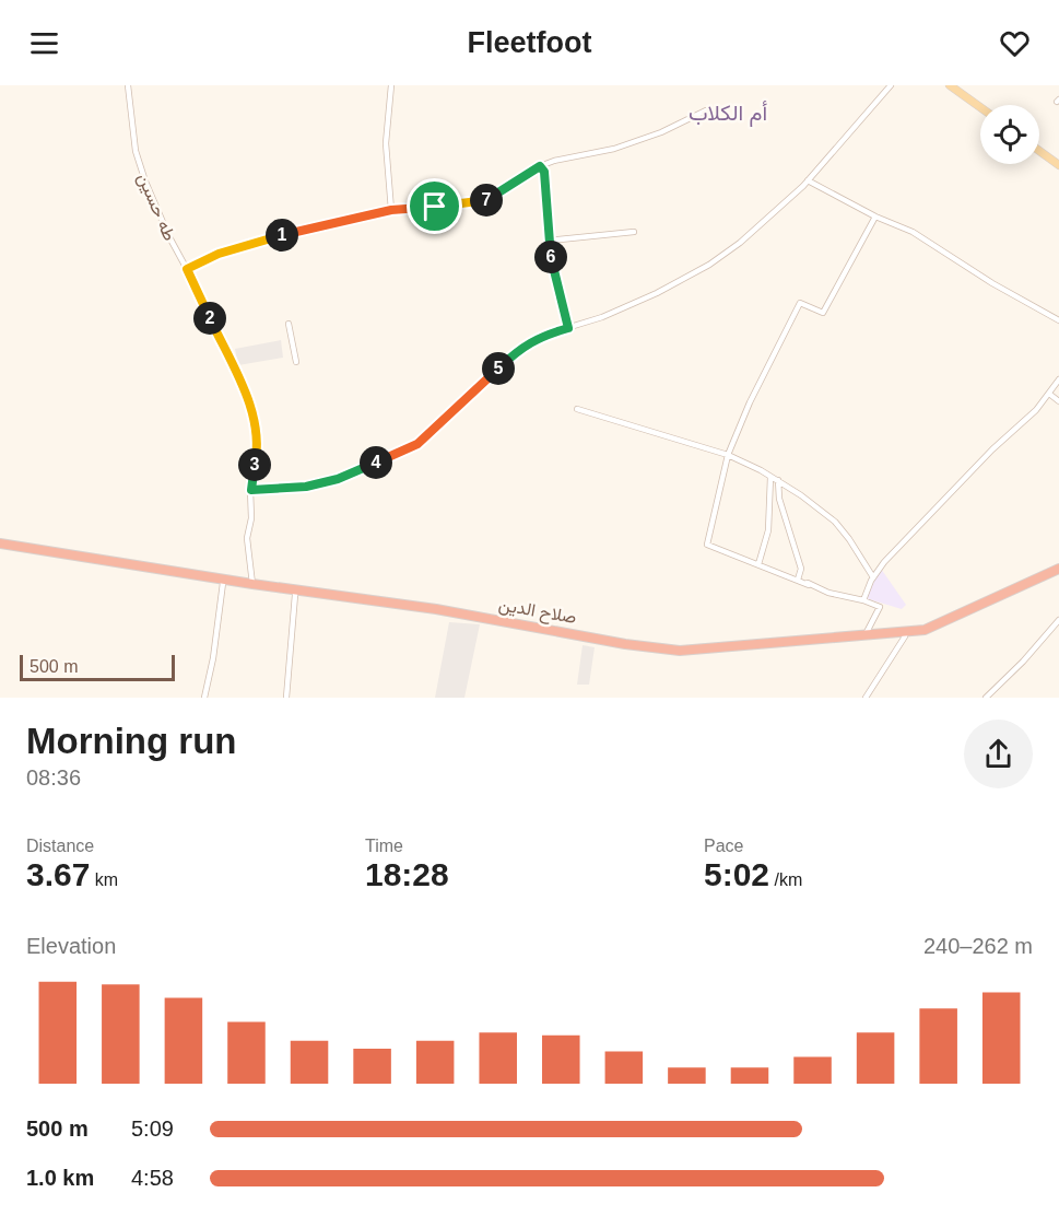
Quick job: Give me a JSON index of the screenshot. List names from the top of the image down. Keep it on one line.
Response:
{"streets":{"highway":["صلاح الدين"],"street":["طه حسين"]},"crossings":[["طه حسين","صلاح الدين"]],"districts":["أم الكلاب"],"scale_bar":"500 m","page":{"header":"Fleetfoot","pins":["7","1","6","2","5","4","3"],"scale":"500 m","heading":["Morning run","08:36"],"stats":[["Distance","3.67 km"],["Time","18:28"],["Pace","5:02 /km"]],"chart":["Elevation","240–262 m"],"list":[{"name":"500 m","note":"5:09"},{"name":"1.0 km","note":"4:58"}]}}
